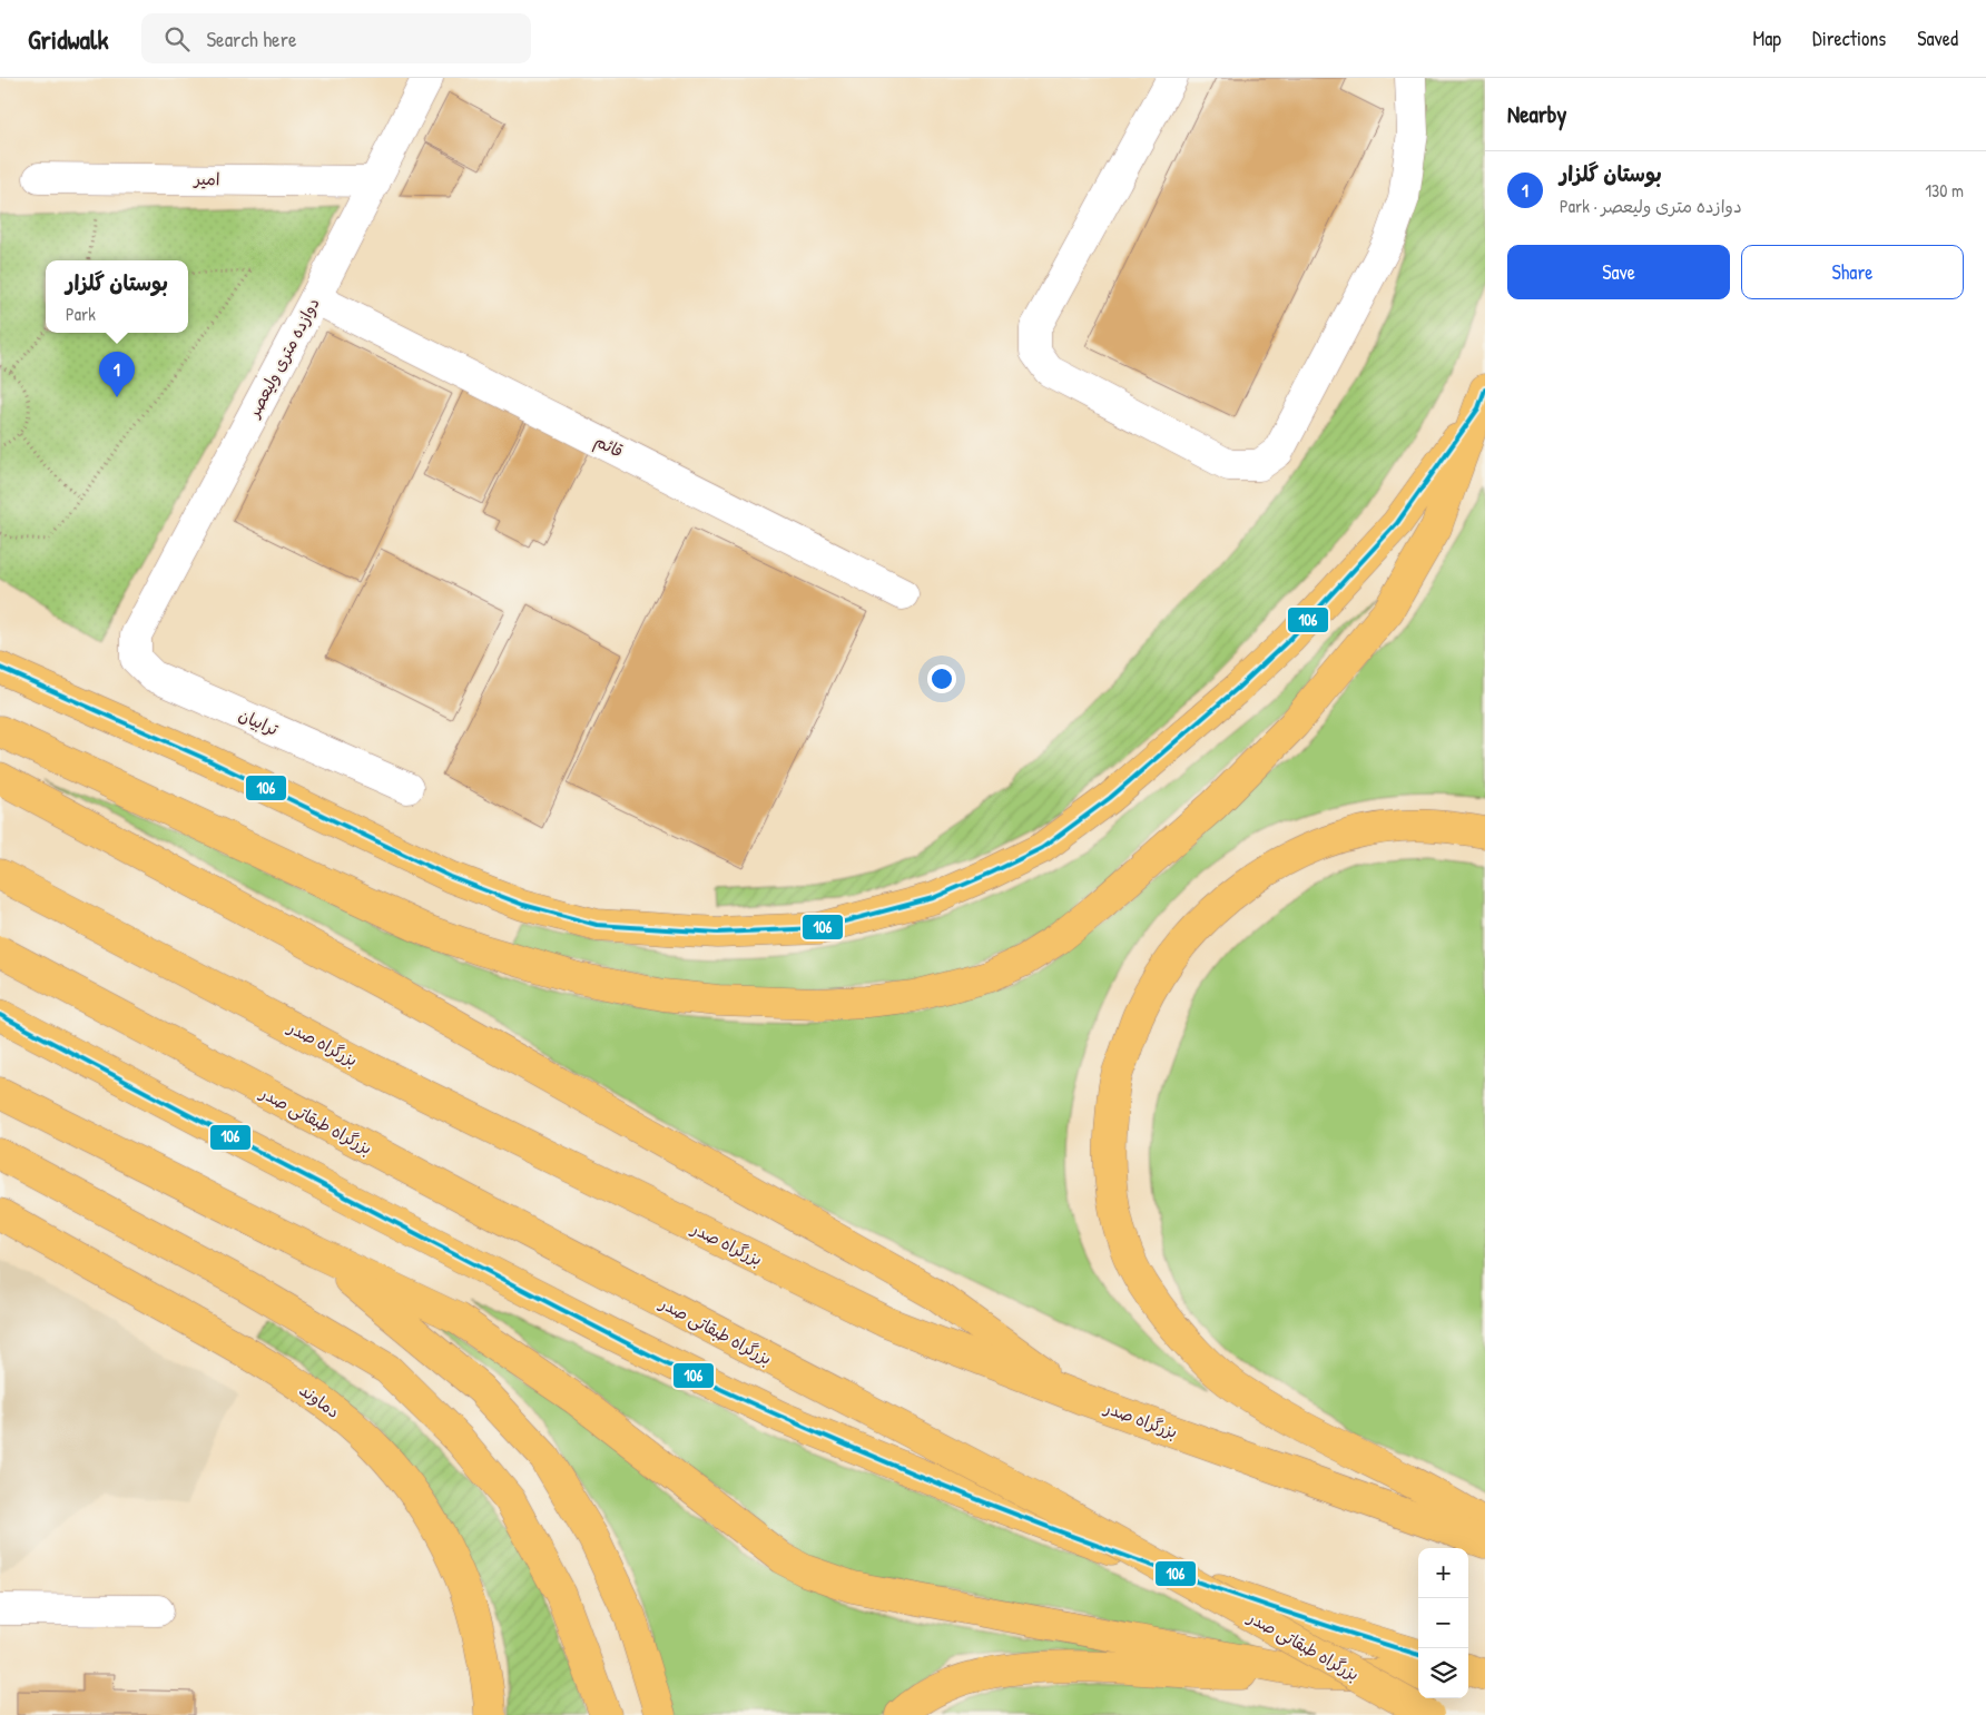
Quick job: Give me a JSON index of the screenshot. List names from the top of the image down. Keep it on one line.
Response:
{"streets":{"main road":["بزرگراه صدر","بزرگراه طبقاتی صدر","دماوند"],"street":["امیر","دوازده متری ولیعصر","قائم","ترابیان"]},"crossings":[["امیر","دوازده متری ولیعصر"],["دوازده متری ولیعصر","قائم"],["دوازده متری ولیعصر","ترابیان"]],"lines":["transit line 106"],"page":{"header":"Gridwalk","search":"Search here","nav":["Map","Directions","Saved"],"heading":"Nearby","list":[{"mark":"1","name":"بوستان گلزار","note":"Park · دوازده متری ولیعصر","value":"130 m"}],"buttons":["Save","Share"],"popup":["بوستان گلزار","Park"],"pins":"1","map_buttons":["+","−"]}}
